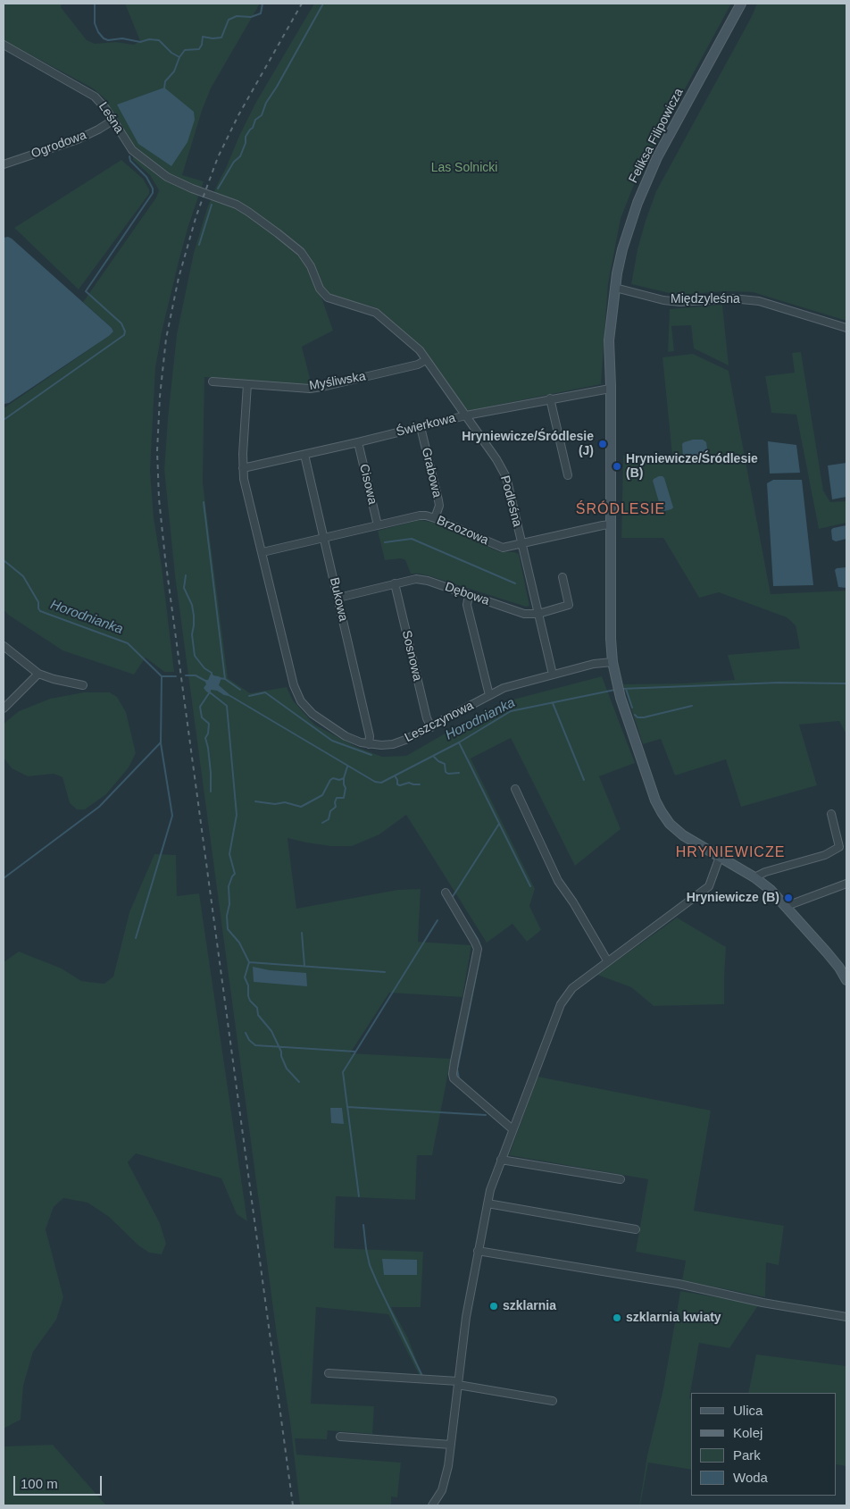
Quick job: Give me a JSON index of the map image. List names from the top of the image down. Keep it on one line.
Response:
{"streets":{"street":["Leśna","Feliksa Filipowicza","Ogrodowa","Międzyleśna","Myśliwska","Świerkowa","Grabowa","Cisowa","Podleśna","Brzozowa","Dębowa","Bukowa","Sosnowa","Leszczynowa"]},"crossings":[["Leśna","Ogrodowa"],["Leśna","Podleśna"],["Feliksa Filipowicza","Międzyleśna"],["Feliksa Filipowicza","Świerkowa"],["Feliksa Filipowicza","Brzozowa"],["Feliksa Filipowicza","Leszczynowa"],["Myśliwska","Podleśna"],["Świerkowa","Grabowa"],["Świerkowa","Cisowa"],["Świerkowa","Podleśna"],["Świerkowa","Bukowa"],["Świerkowa","Leszczynowa"],["Grabowa","Brzozowa"],["Cisowa","Brzozowa"],["Podleśna","Brzozowa"],["Podleśna","Dębowa"],["Podleśna","Leszczynowa"],["Brzozowa","Bukowa"],["Brzozowa","Leszczynowa"],["Dębowa","Bukowa"],["Dębowa","Sosnowa"],["Bukowa","Leszczynowa"],["Sosnowa","Leszczynowa"]],"districts":["ŚRÓDLESIE","HRYNIEWICZE"],"water":["Horodnianka"],"parks":["Las Solnicki"],"places":["Hryniewicze/Śródlesie (J)","Hryniewicze/Śródlesie (B)","Hryniewicze (B)","szklarnia","szklarnia kwiaty"],"legend":["Ulica","Kolej","Park","Woda"],"scale_bar":"100 m"}
